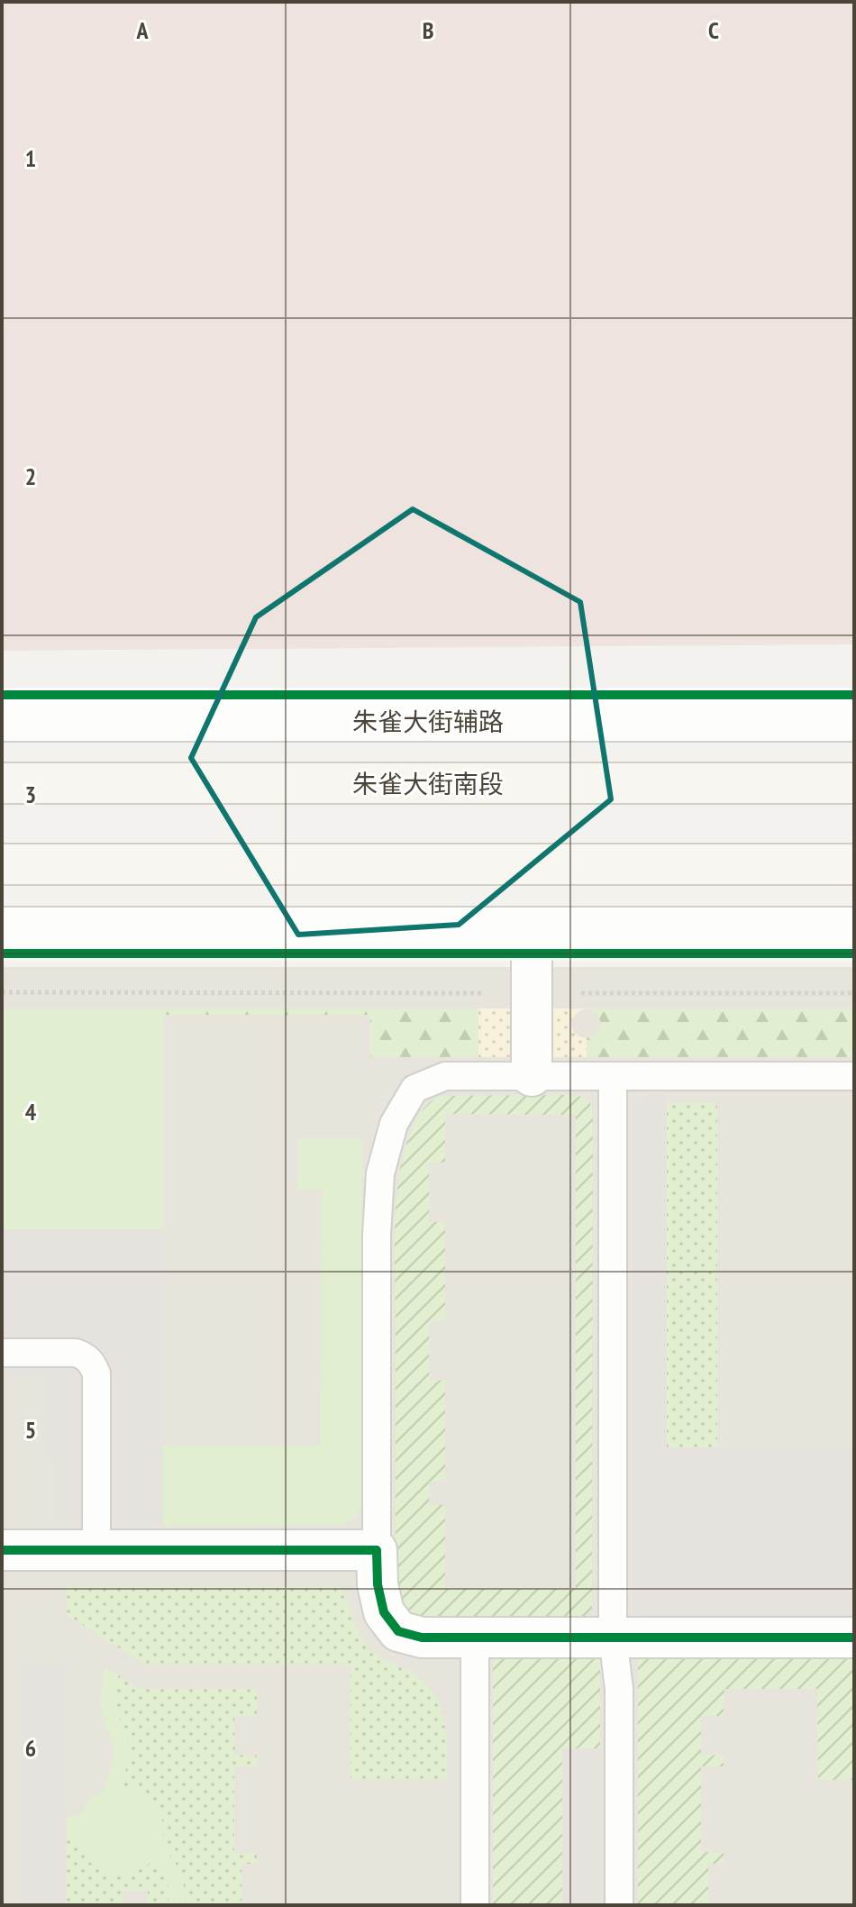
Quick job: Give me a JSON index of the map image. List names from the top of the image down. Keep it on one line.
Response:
{"streets":{"main road":["朱雀大街南段"],"street":["朱雀大街辅路"]},"grid":{"columns":["A","B","C"],"rows":["1","2","3","4","5","6"]}}
